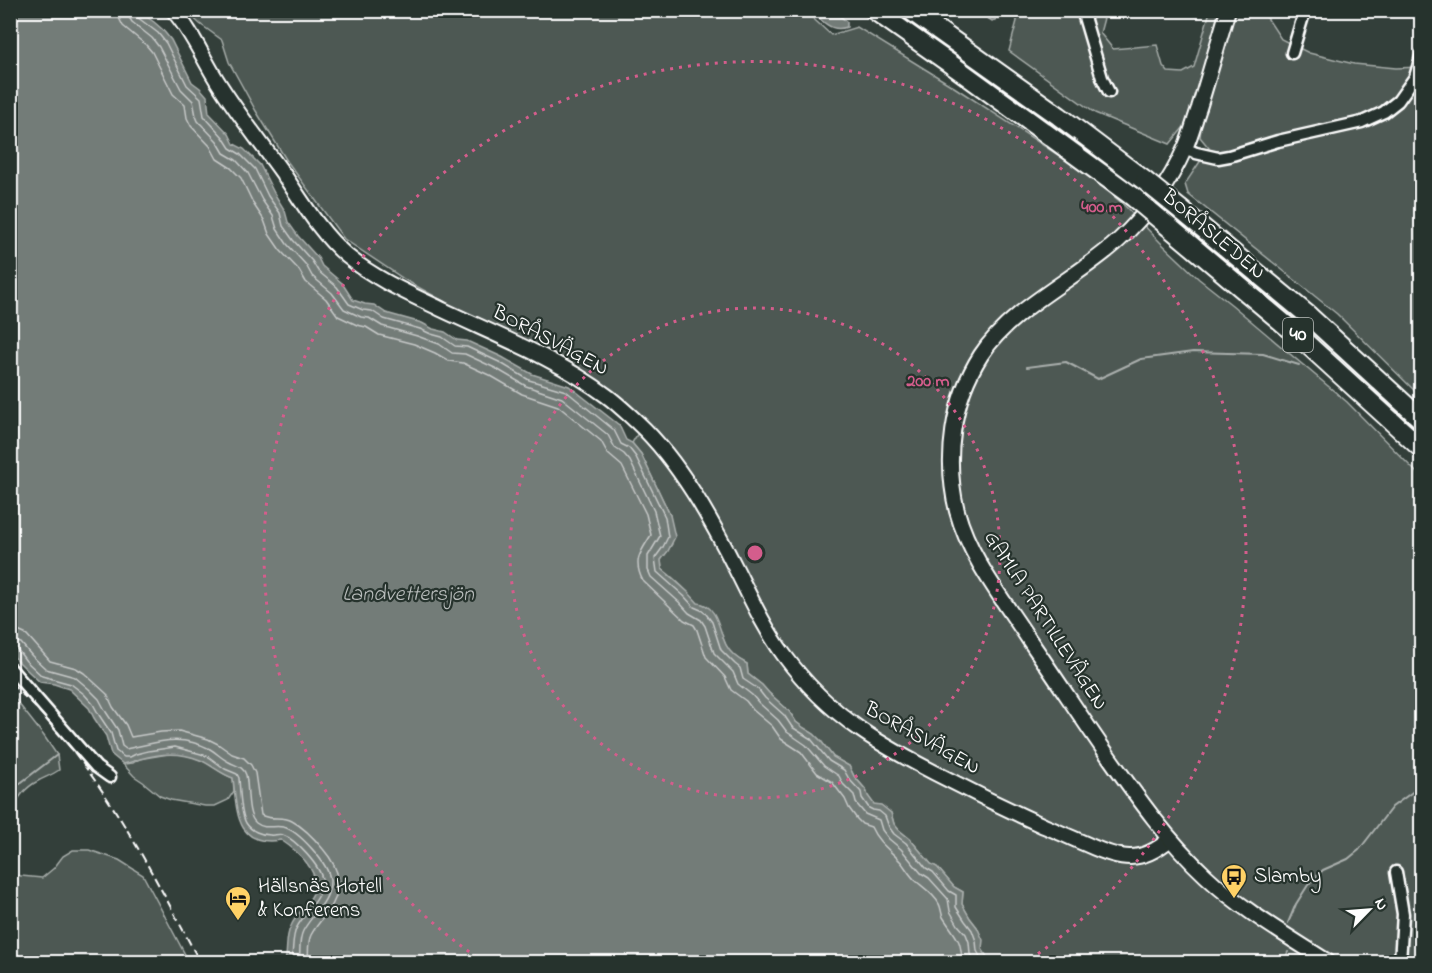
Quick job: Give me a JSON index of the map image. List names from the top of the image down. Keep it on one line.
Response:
{"streets":{"highway":["BORÅSLEDEN","40"],"street":["BORÅSVÄGEN","GAMLA PARTILLEVÄGEN"]},"crossings":[["BORÅSVÄGEN","GAMLA PARTILLEVÄGEN"]],"water":["Landvettersjön"],"places":{"bus stop":["Slamby"],"hotel":["Hällsnäs Hotell & Konferens"]},"north":"top right","rings":["400 m","200 m"]}
